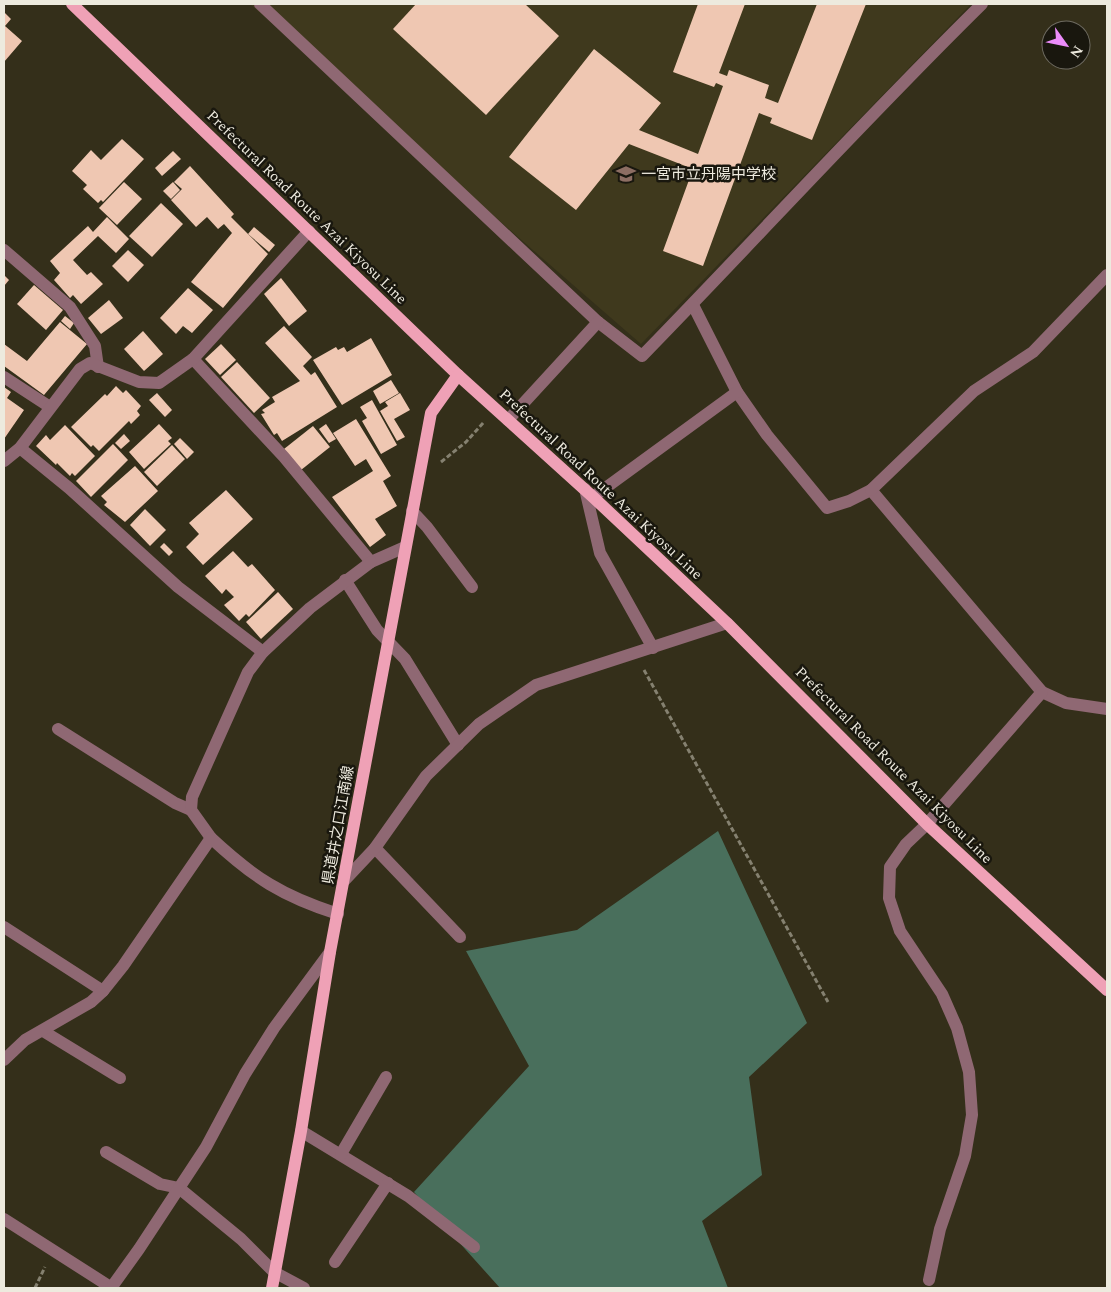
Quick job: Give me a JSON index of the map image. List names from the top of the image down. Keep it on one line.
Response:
{"streets":{"main road":["Prefectural Road Route Azai Kiyosu Line","県道井之口江南線"]},"crossings":[["Prefectural Road Route Azai Kiyosu Line","県道井之口江南線"]],"places":{"school or university":["一宮市立丹陽中学校"]},"north":"bottom right"}
